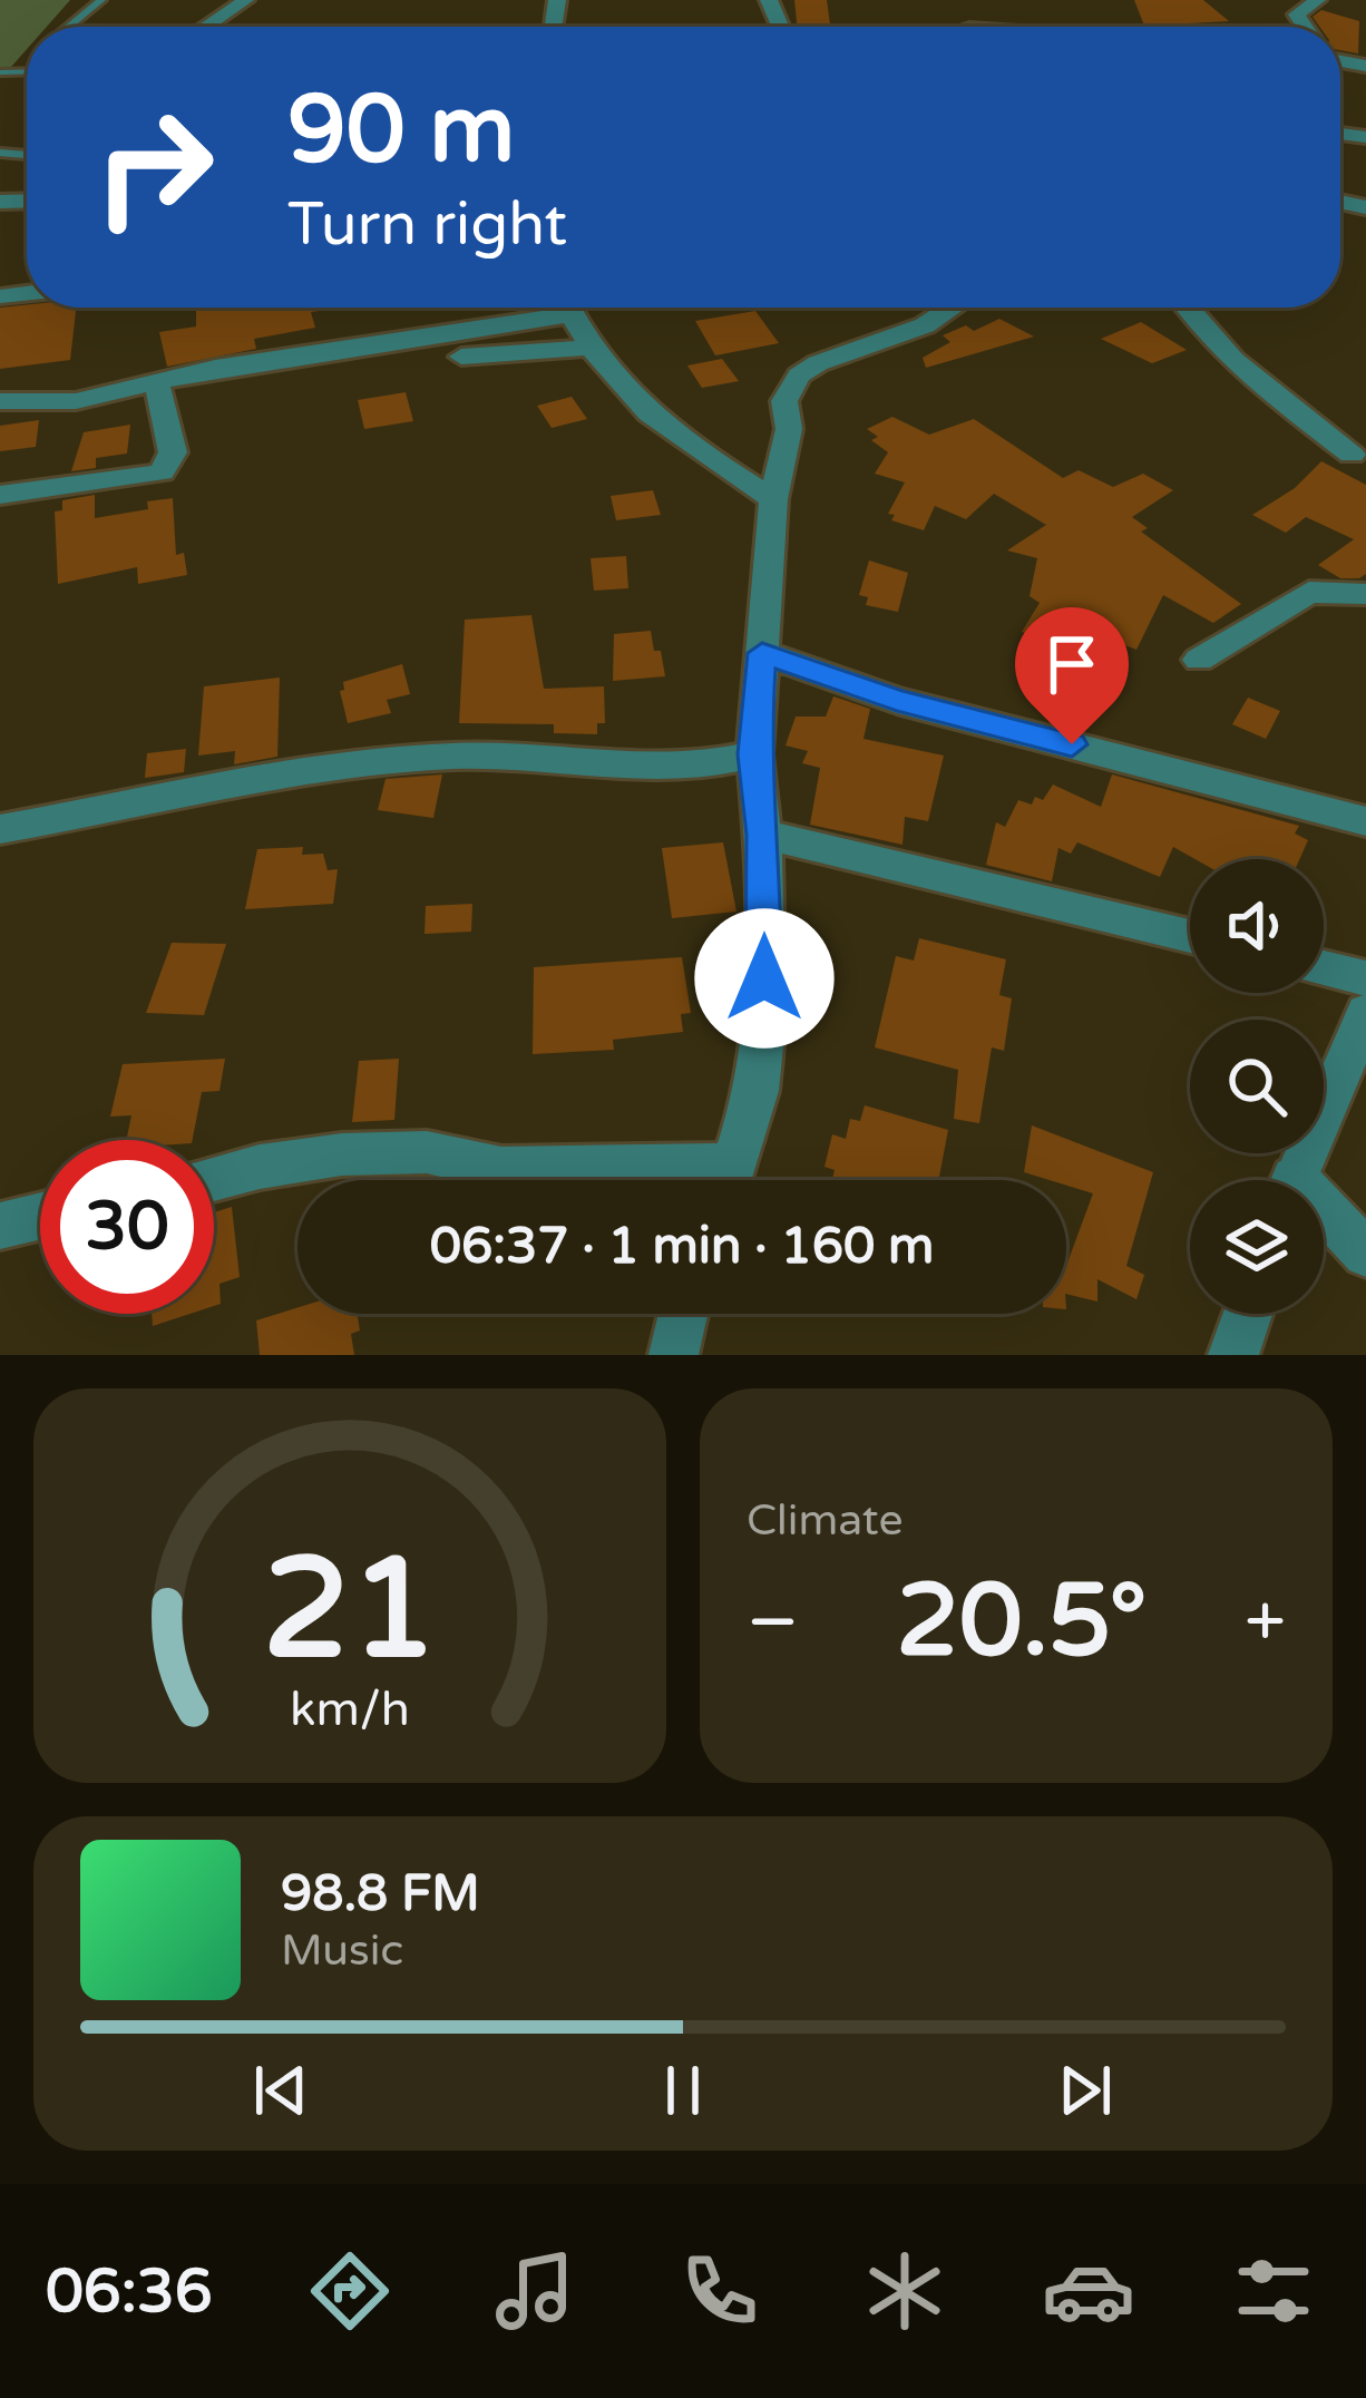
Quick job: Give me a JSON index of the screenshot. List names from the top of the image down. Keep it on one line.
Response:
{"page":{"turn":["90 m","Turn right"],"limit":"30","trip":"06:37 · 1 min · 160 m","tile":"Climate","heat":["−","20.5°","+"],"song":["98.8 FM","Music"],"tabs":"06:36","gauge":["21","km/h"]}}
